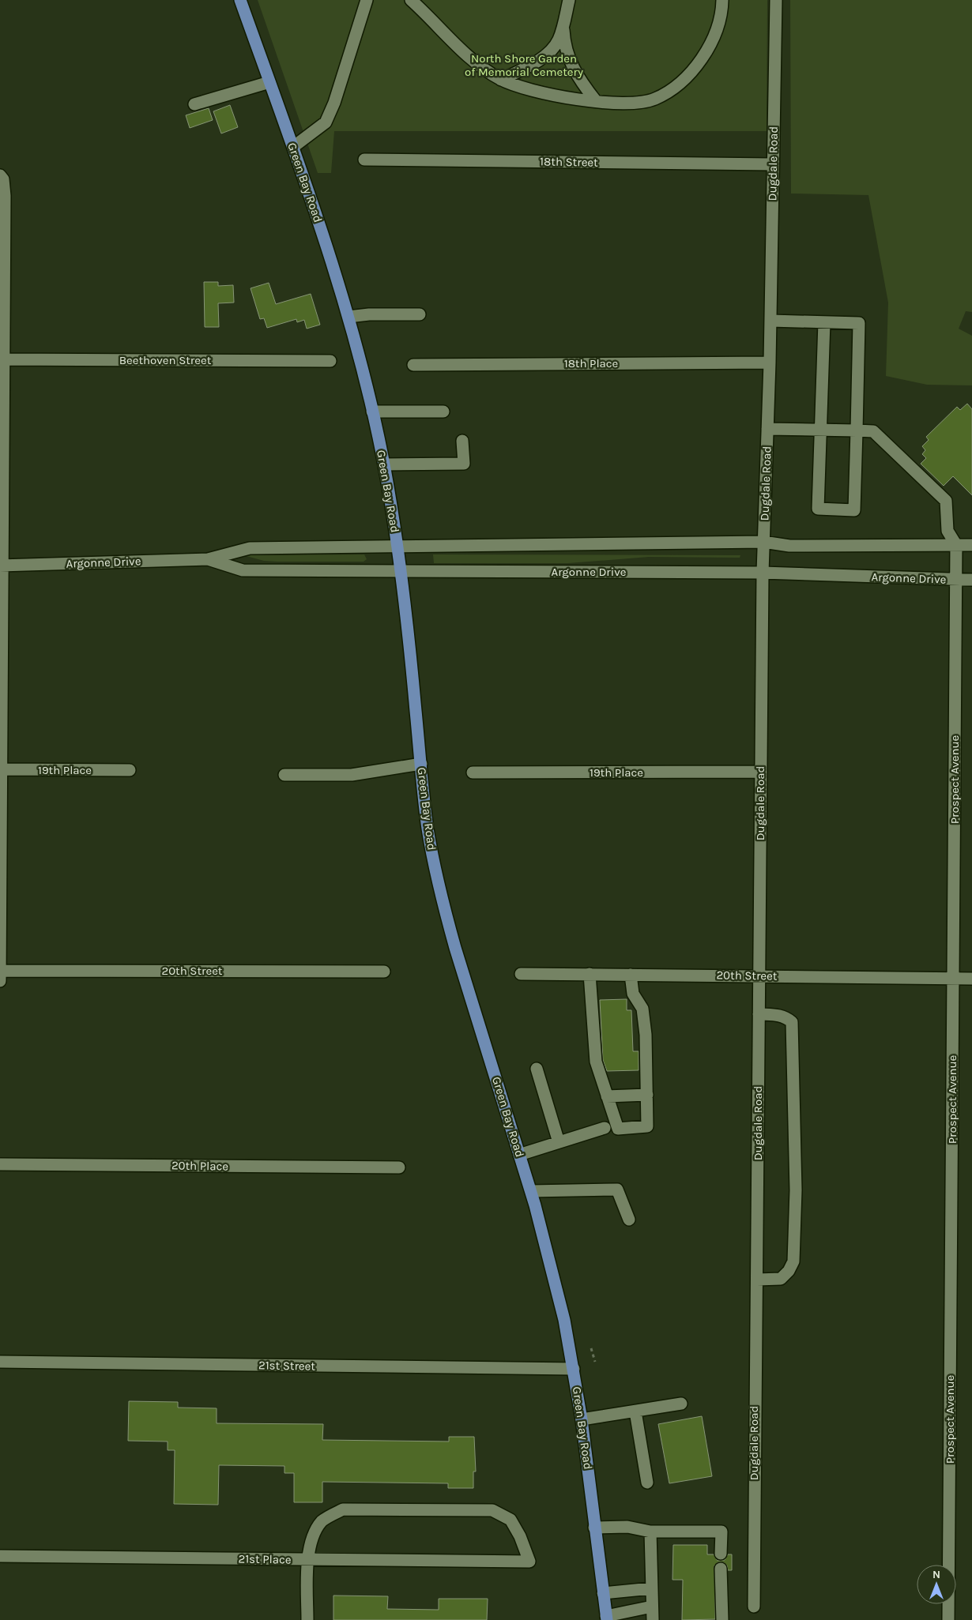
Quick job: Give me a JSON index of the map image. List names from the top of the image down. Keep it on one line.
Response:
{"streets":{"main road":["Green Bay Road"],"street":["18th Street","Dugdale Road","Beethoven Street","18th Place","Argonne Drive","19th Place","Prospect Avenue","20th Street","20th Place","21st Street","21st Place"]},"crossings":[["18th Street","Dugdale Road"],["Dugdale Road","18th Place"],["Dugdale Road","Argonne Drive"],["Dugdale Road","19th Place"],["Dugdale Road","20th Street"],["Green Bay Road","Argonne Drive"],["Green Bay Road","21st Street"],["Argonne Drive","Prospect Avenue"],["Prospect Avenue","20th Street"]],"parks":["North Shore Garden of Memorial Cemetery"],"north":"top"}
